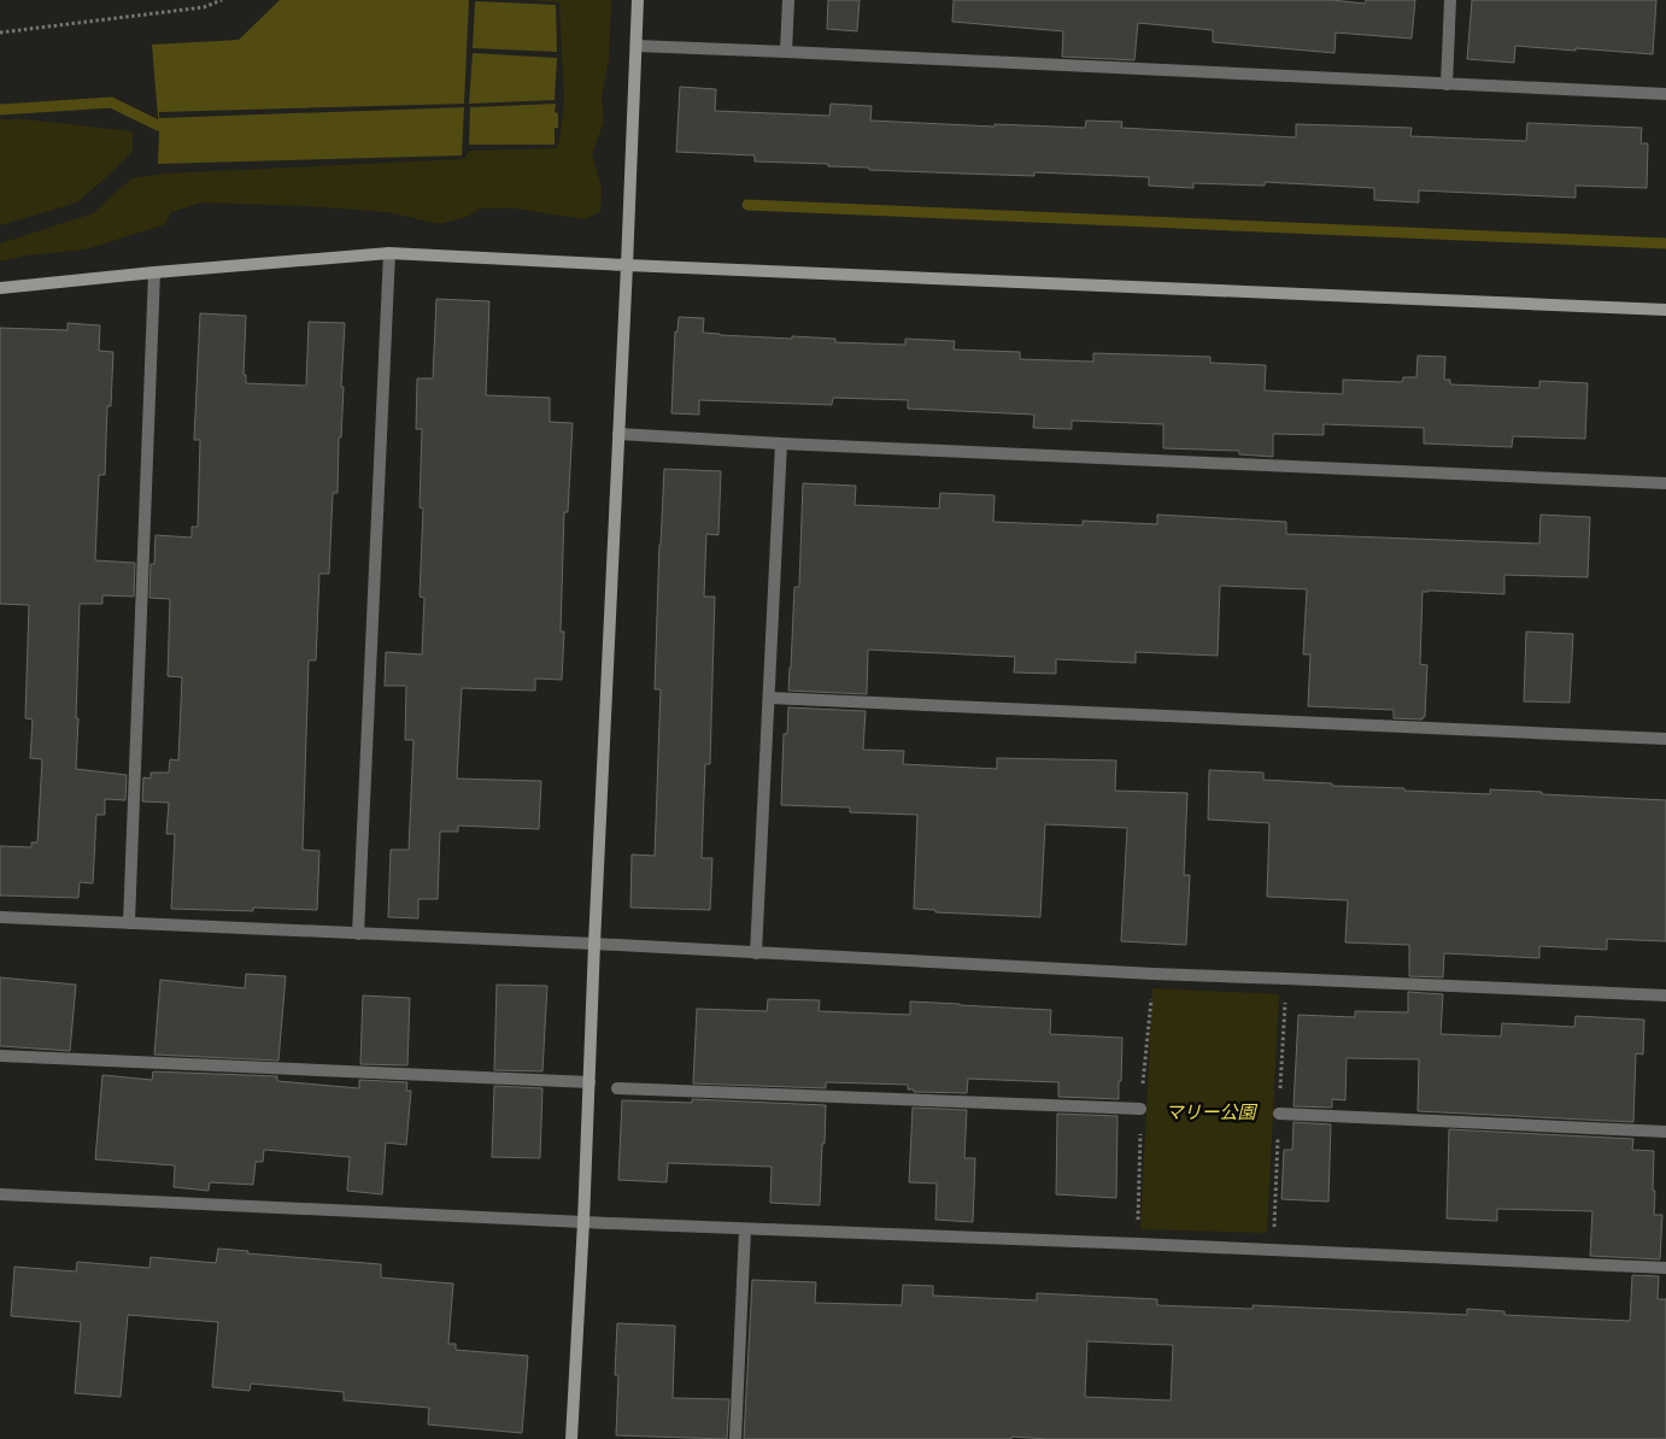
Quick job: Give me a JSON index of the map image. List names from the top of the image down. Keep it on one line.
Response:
{"parks":["マリー公園"]}
